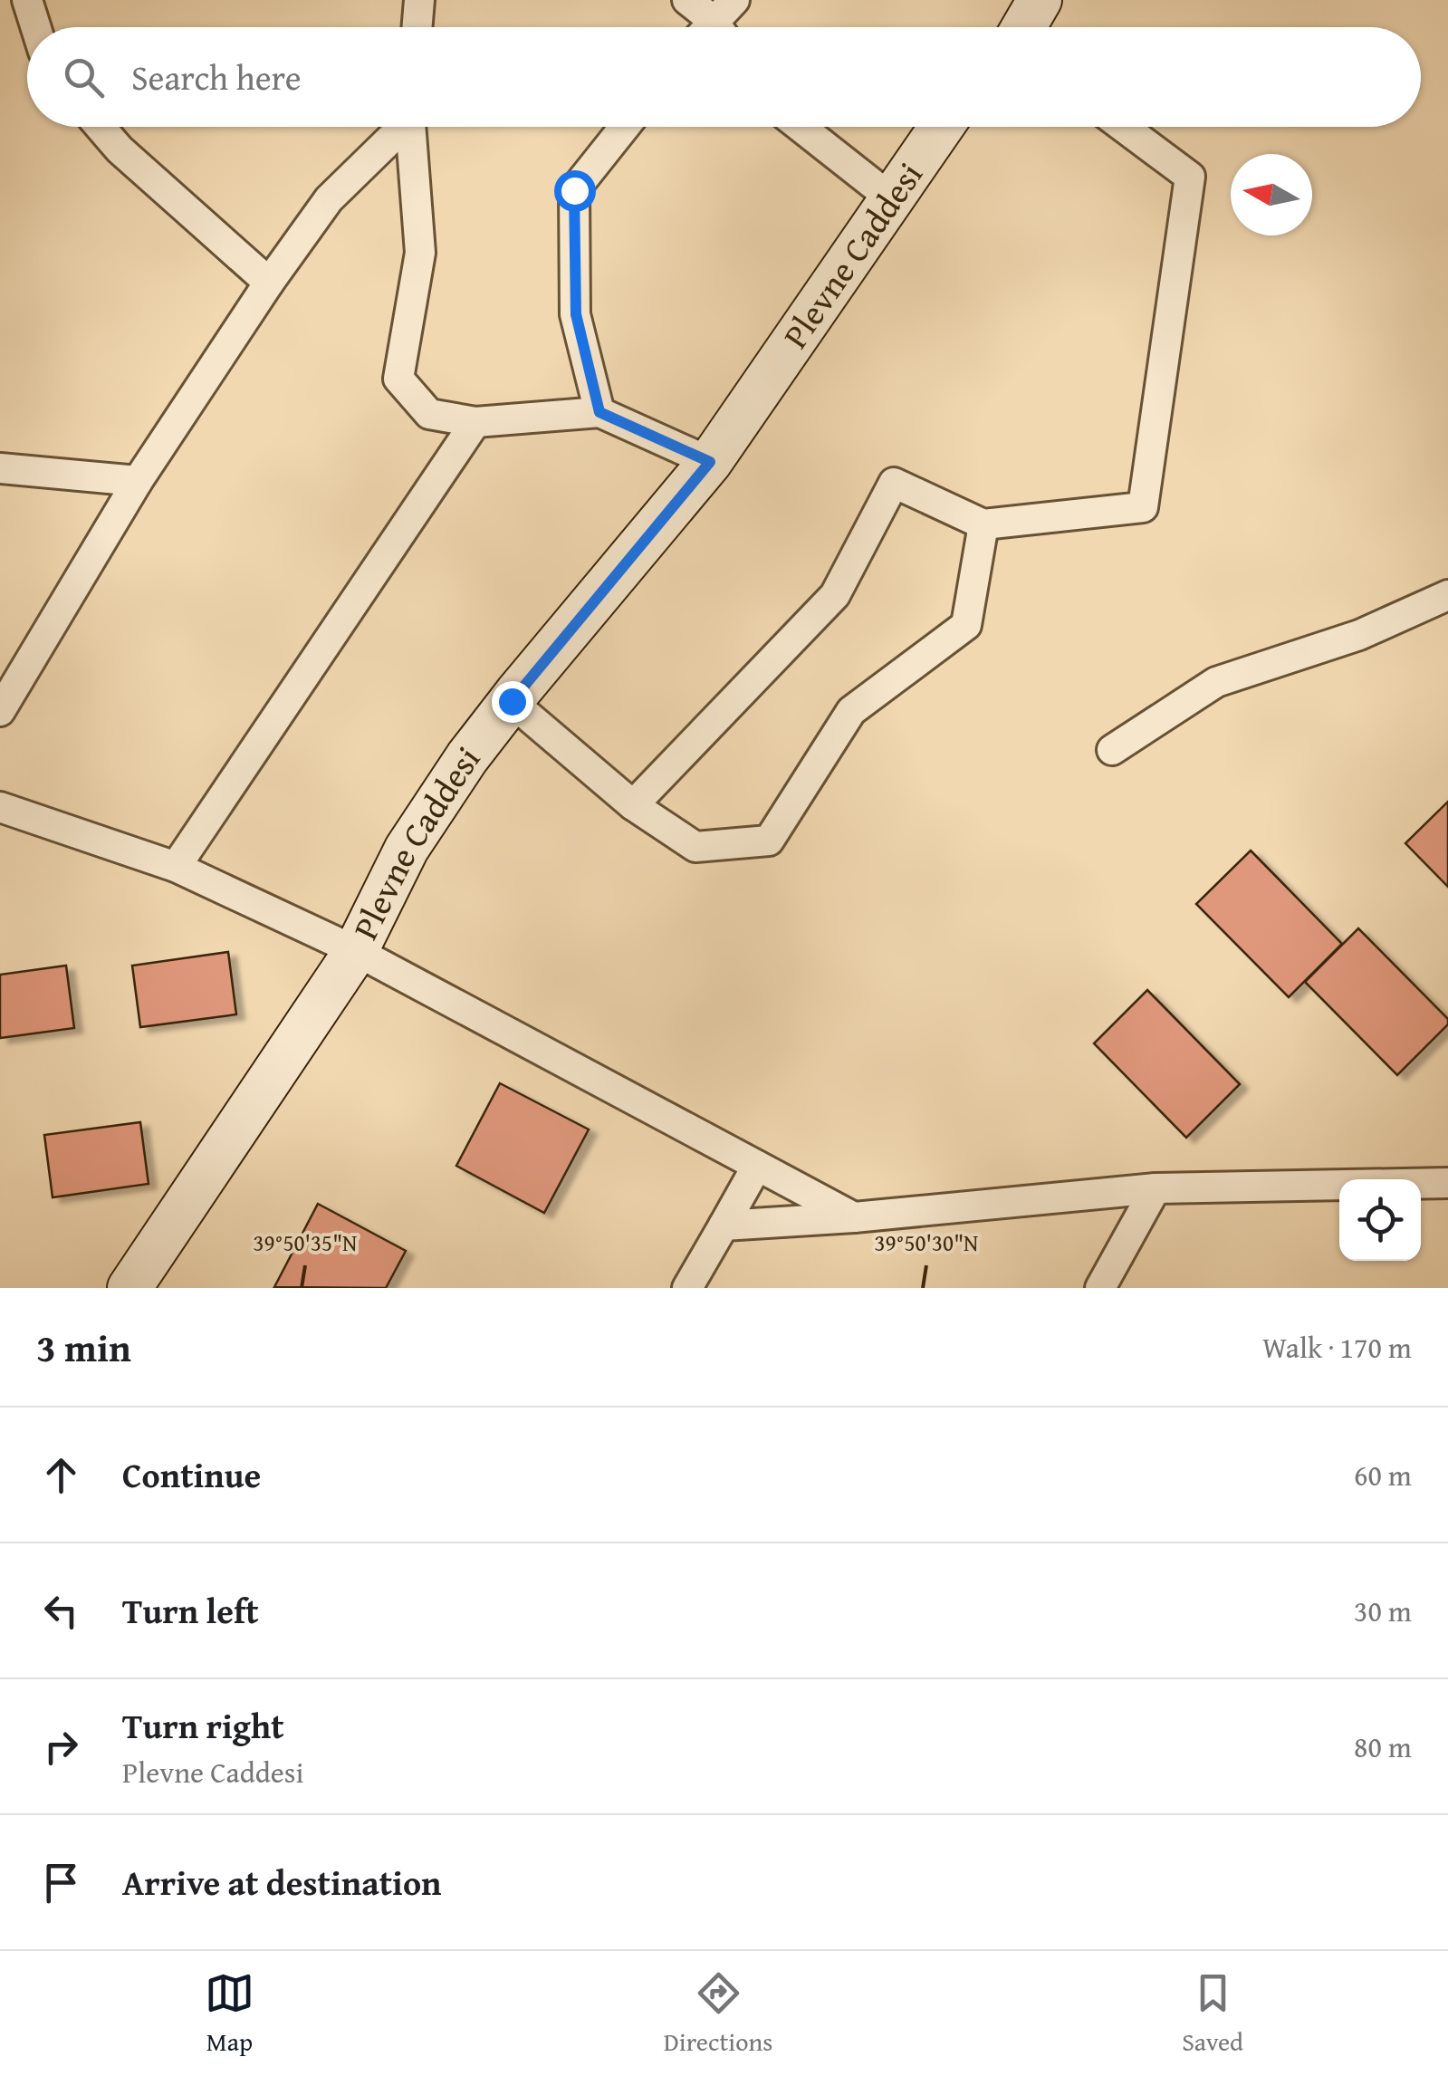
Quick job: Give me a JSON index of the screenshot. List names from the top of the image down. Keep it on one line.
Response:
{"streets":{"street":["Plevne Caddesi"]},"north":"left","page":{"search":"Search here","heading":["3 min","Walk · 170 m"],"list":[["Continue","60 m"],["Turn left","30 m"],["Turn right","Plevne Caddesi","80 m"],"Arrive at destination"],"nav":["Map","Directions","Saved"]},"coordinates":["39°50'35\"N","39°50'30\"N"]}
